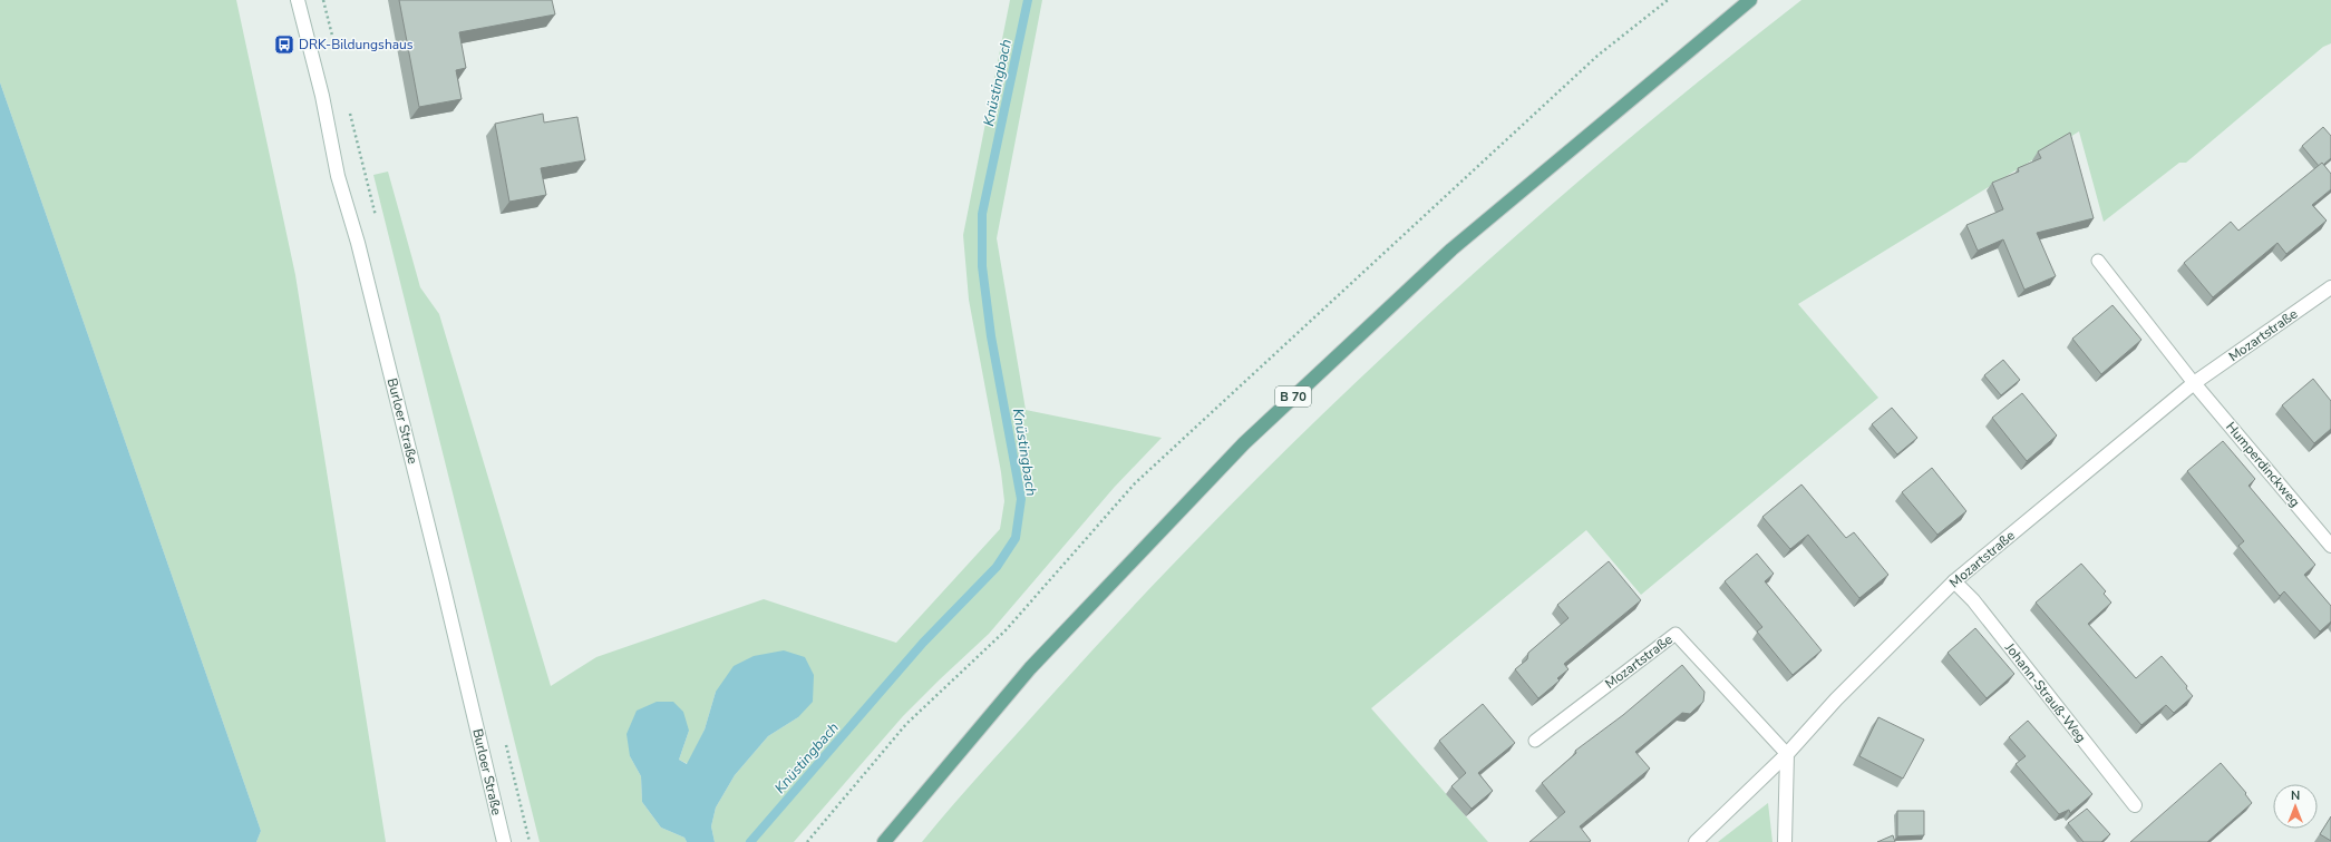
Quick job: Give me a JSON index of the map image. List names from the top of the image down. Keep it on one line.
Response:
{"streets":{"main road":["B 70"],"street":["Mozartstraße","Burloer Straße","Humperdinckweg","Johann-Strauß-Weg"]},"crossings":[["Mozartstraße","Humperdinckweg"],["Mozartstraße","Johann-Strauß-Weg"]],"water":["Knüstingbach"],"places":{"bus stop":["DRK-Bildungshaus"]},"north":"top"}
